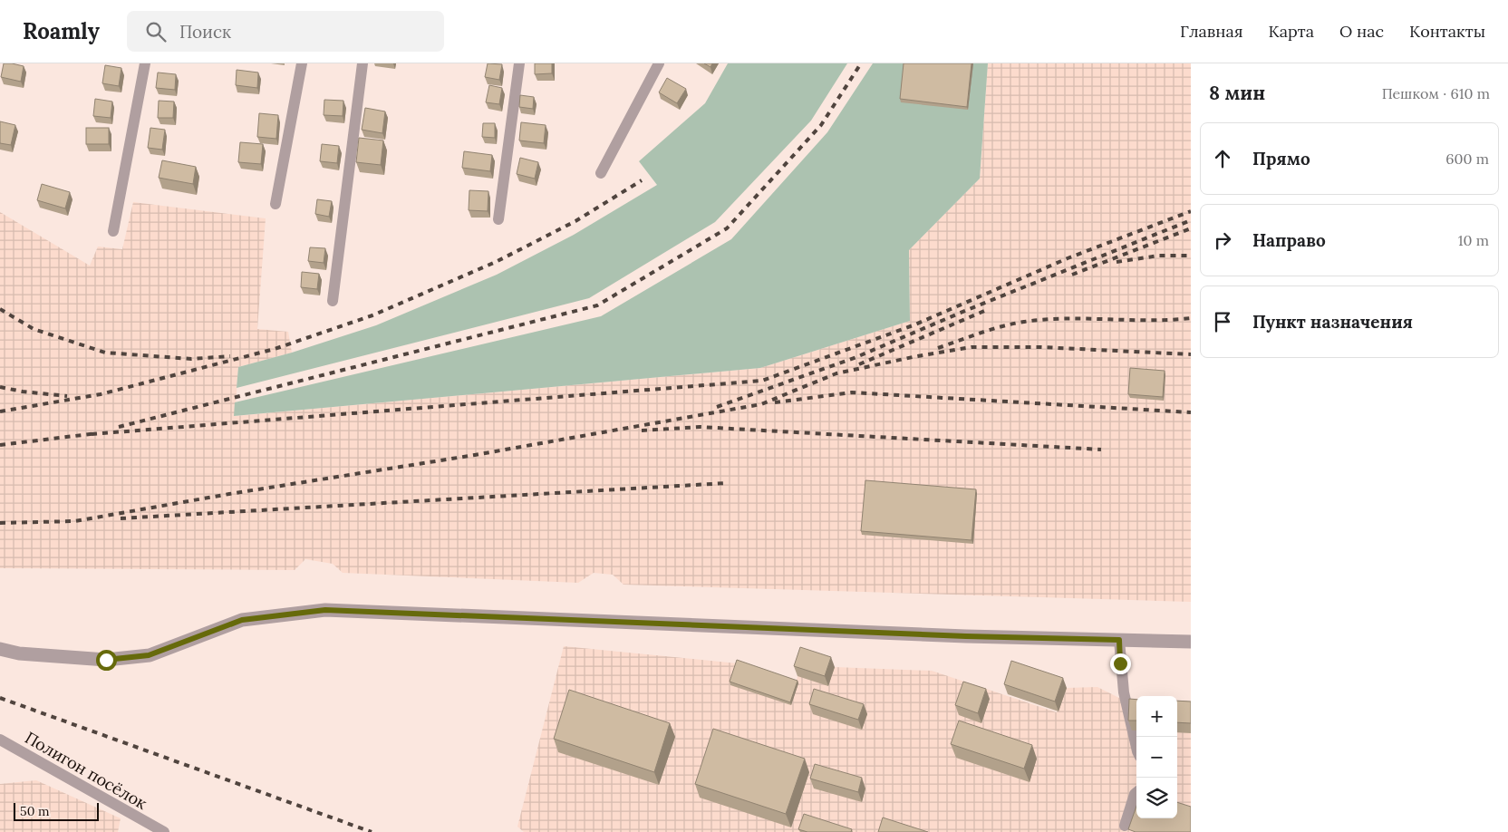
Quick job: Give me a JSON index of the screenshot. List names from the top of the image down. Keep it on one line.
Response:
{"streets":{"street":["Полигон посёлок"]},"scale_bar":"50 m","page":{"header":"Roamly","search":"Поиск","nav":["Главная","Карта","О нас","Контакты"],"heading":["8 мин","Пешком · 610 m"],"list":[["Прямо","600 m"],["Направо","10 m"],"Пункт назначения"],"map_buttons":["+","−"],"scale":"50 m"}}
